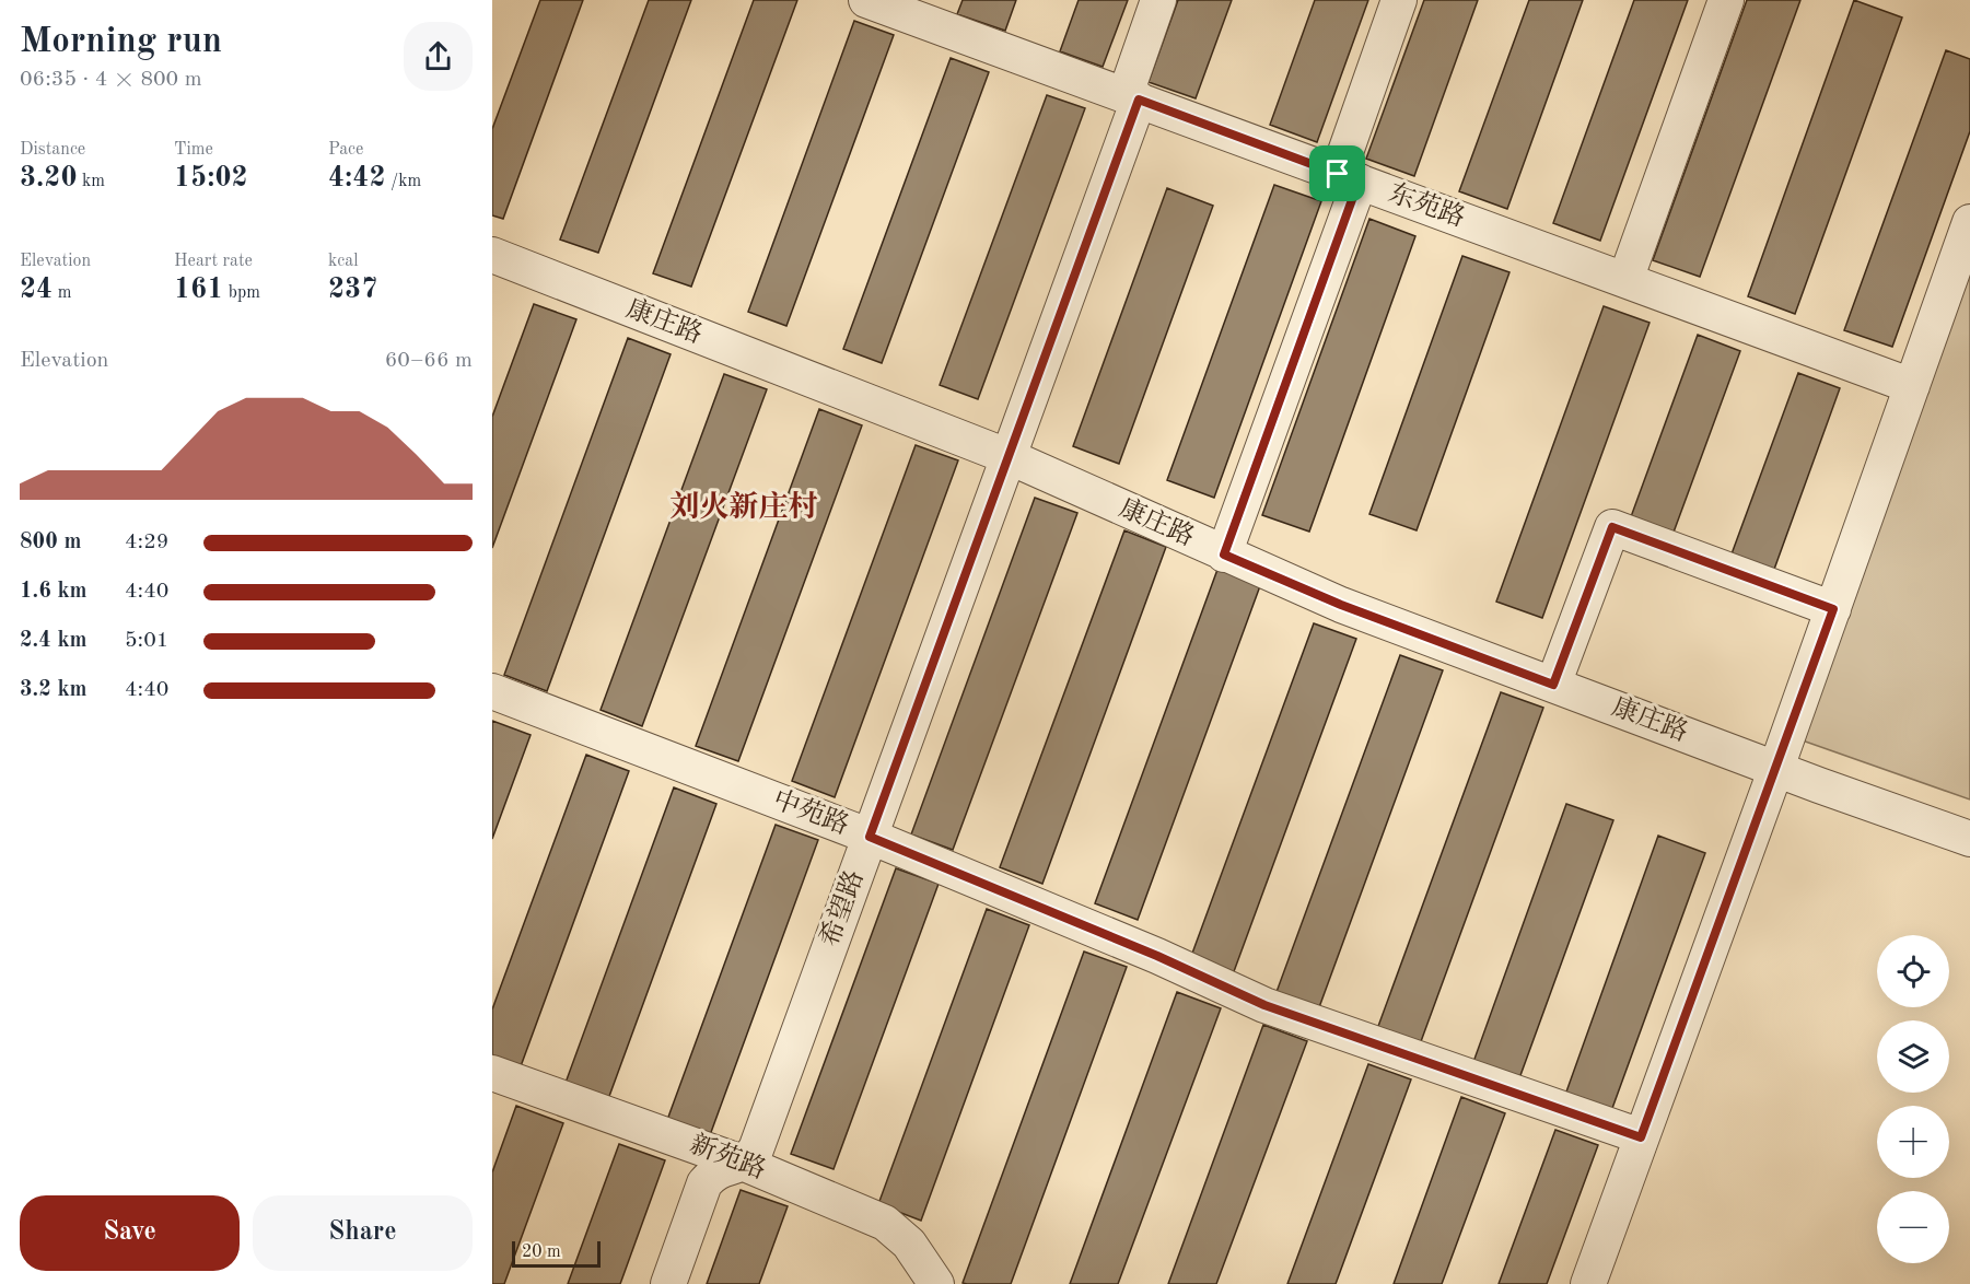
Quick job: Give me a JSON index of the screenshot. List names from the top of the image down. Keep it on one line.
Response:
{"streets":{"street":["东苑路","康庄路","中苑路","希望路","新苑路"]},"crossings":[["东苑路","希望路"],["康庄路","希望路"],["中苑路","希望路"],["希望路","新苑路"]],"districts":["刘火新庄村"],"scale_bar":"20 m","page":{"heading":["Morning run","06:35 · 4 × 800 m"],"stats":[["Distance","3.20 km"],["Time","15:02"],["Pace","4:42 /km"],["Elevation","24 m"],["Heart rate","161 bpm"],["kcal","237"]],"chart":["Elevation","60–66 m"],"list":[{"name":"800 m","note":"4:29"},{"name":"1.6 km","note":"4:40"},{"name":"2.4 km","note":"5:01"},{"name":"3.2 km","note":"4:40"}],"map_buttons":["+","−"],"buttons":["Save","Share"],"scale":"20 m"}}
